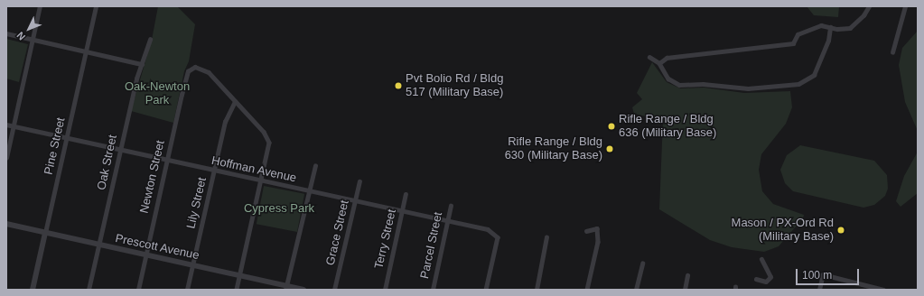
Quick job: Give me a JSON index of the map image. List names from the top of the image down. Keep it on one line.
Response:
{"streets":{"street":["Pine Street","Oak Street","Hoffman Avenue","Newton Street","Lily Street","Grace Street","Terry Street","Parcel Street","Prescott Avenue"]},"crossings":[["Pine Street","Hoffman Avenue"],["Pine Street","Prescott Avenue"],["Oak Street","Hoffman Avenue"],["Oak Street","Prescott Avenue"],["Hoffman Avenue","Newton Street"],["Hoffman Avenue","Lily Street"],["Hoffman Avenue","Grace Street"],["Hoffman Avenue","Terry Street"],["Hoffman Avenue","Parcel Street"],["Newton Street","Lily Street"],["Newton Street","Prescott Avenue"],["Lily Street","Prescott Avenue"]],"parks":["Oak-Newton Park","Cypress Park"],"places":["Pvt Bolio Rd / Bldg 517 (Military Base)","Rifle Range / Bldg 636 (Military Base)","Rifle Range / Bldg 630 (Military Base)","Mason / PX-Ord Rd (Military Base)"],"scale_bar":"100 m","north":"bottom left"}
